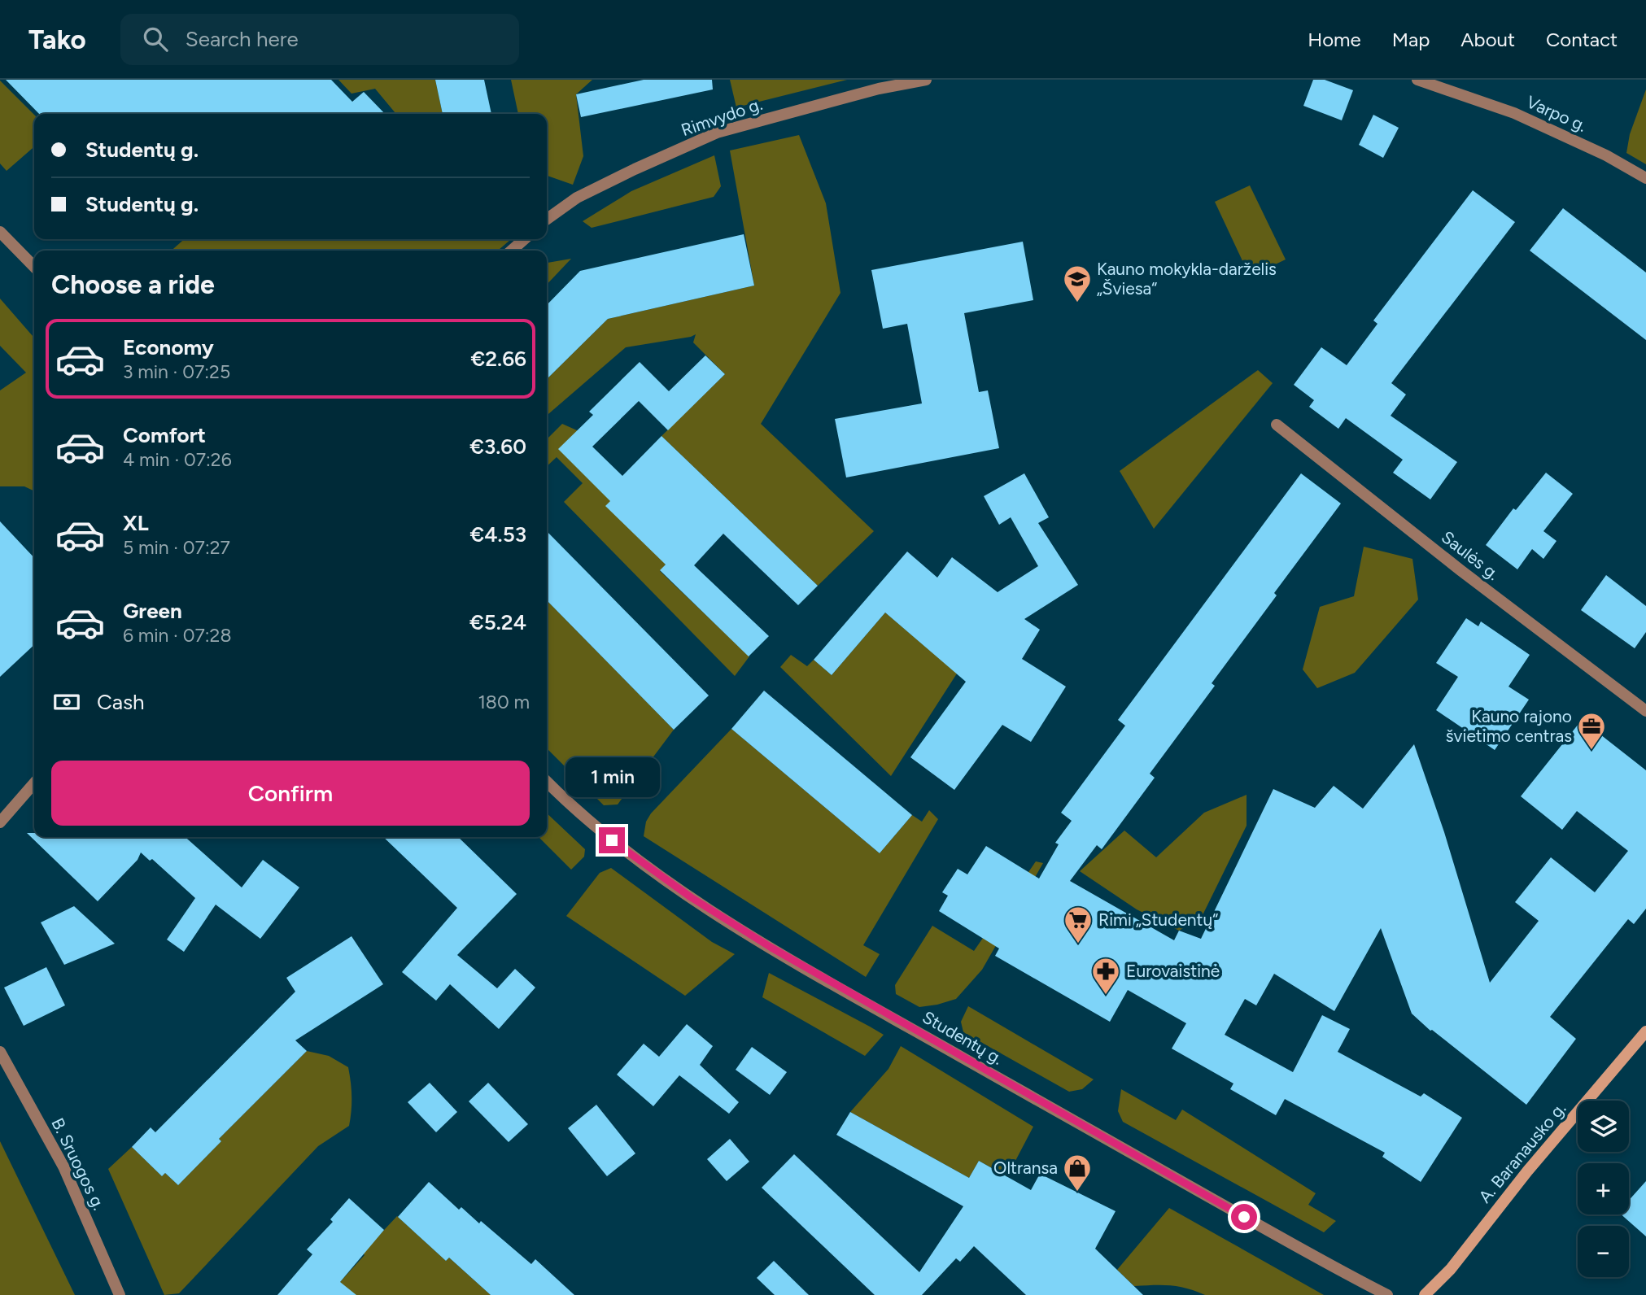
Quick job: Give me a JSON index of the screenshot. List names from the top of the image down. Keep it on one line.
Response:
{"streets":{"street":["Varpo g.","Rimvydo g.","Saulės g.","Studentų g.","A. Baranausko g.","B. Sruogos g."]},"places":{"school or university":["Kauno mokykla-darželis „Šviesa“"],"office":["Kauno rajono švietimo centras"],"supermarket":["Rimi „Studentų“"],"pharmacy":["Eurovaistinė"],"shop":["Oltransa"]},"page":{"header":"Tako","search":"Search here","nav":["Home","Map","About","Contact"],"banner":["Studentų g.","Studentų g."],"heading":"Choose a ride","list":[{"name":"Economy","note":"3 min · 07:25","value":"€2.66"},{"name":"Comfort","note":"4 min · 07:26","value":"€3.60"},{"name":"XL","note":"5 min · 07:27","value":"€4.53"},{"name":"Green","note":"6 min · 07:28","value":"€5.24"}],"pay":["Cash","180 m"],"buttons":"Confirm","bubble":"1 min","map_buttons":["+","−"]}}
